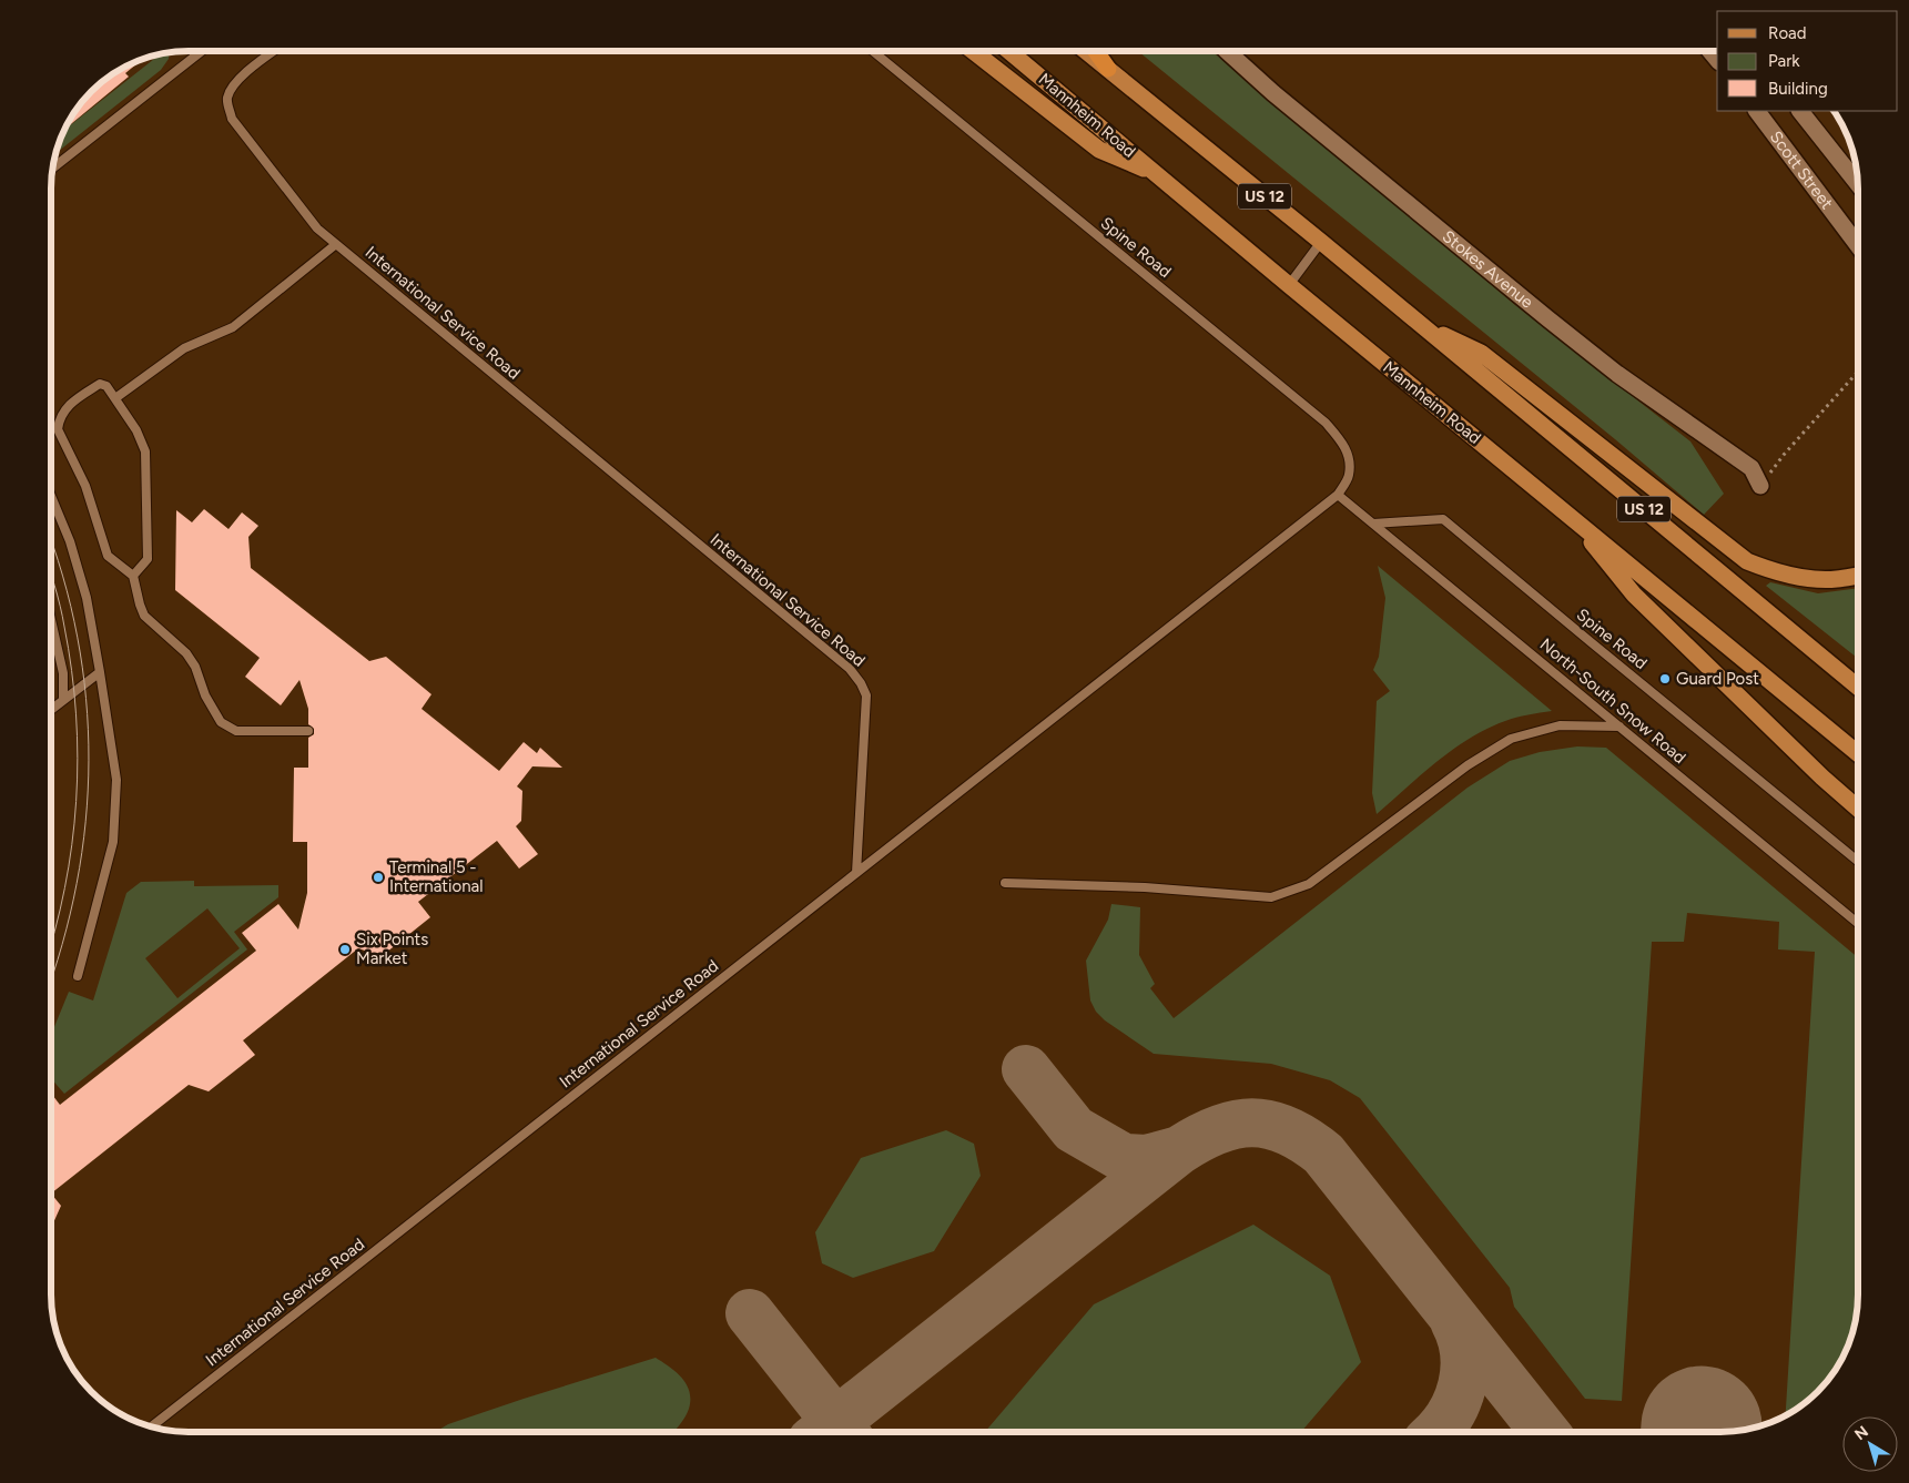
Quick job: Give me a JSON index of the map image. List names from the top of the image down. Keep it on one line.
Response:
{"streets":{"main road":["Mannheim Road","US 12"],"street":["Scott Street","Stokes Avenue"],"lane":["Spine Road","International Service Road","North-South Snow Road"]},"crossings":[["Spine Road","North-South Snow Road"]],"places":["Guard Post","Terminal 5 - International","Six Points Market"],"legend":["Road","Park","Building"],"north":"top left"}
